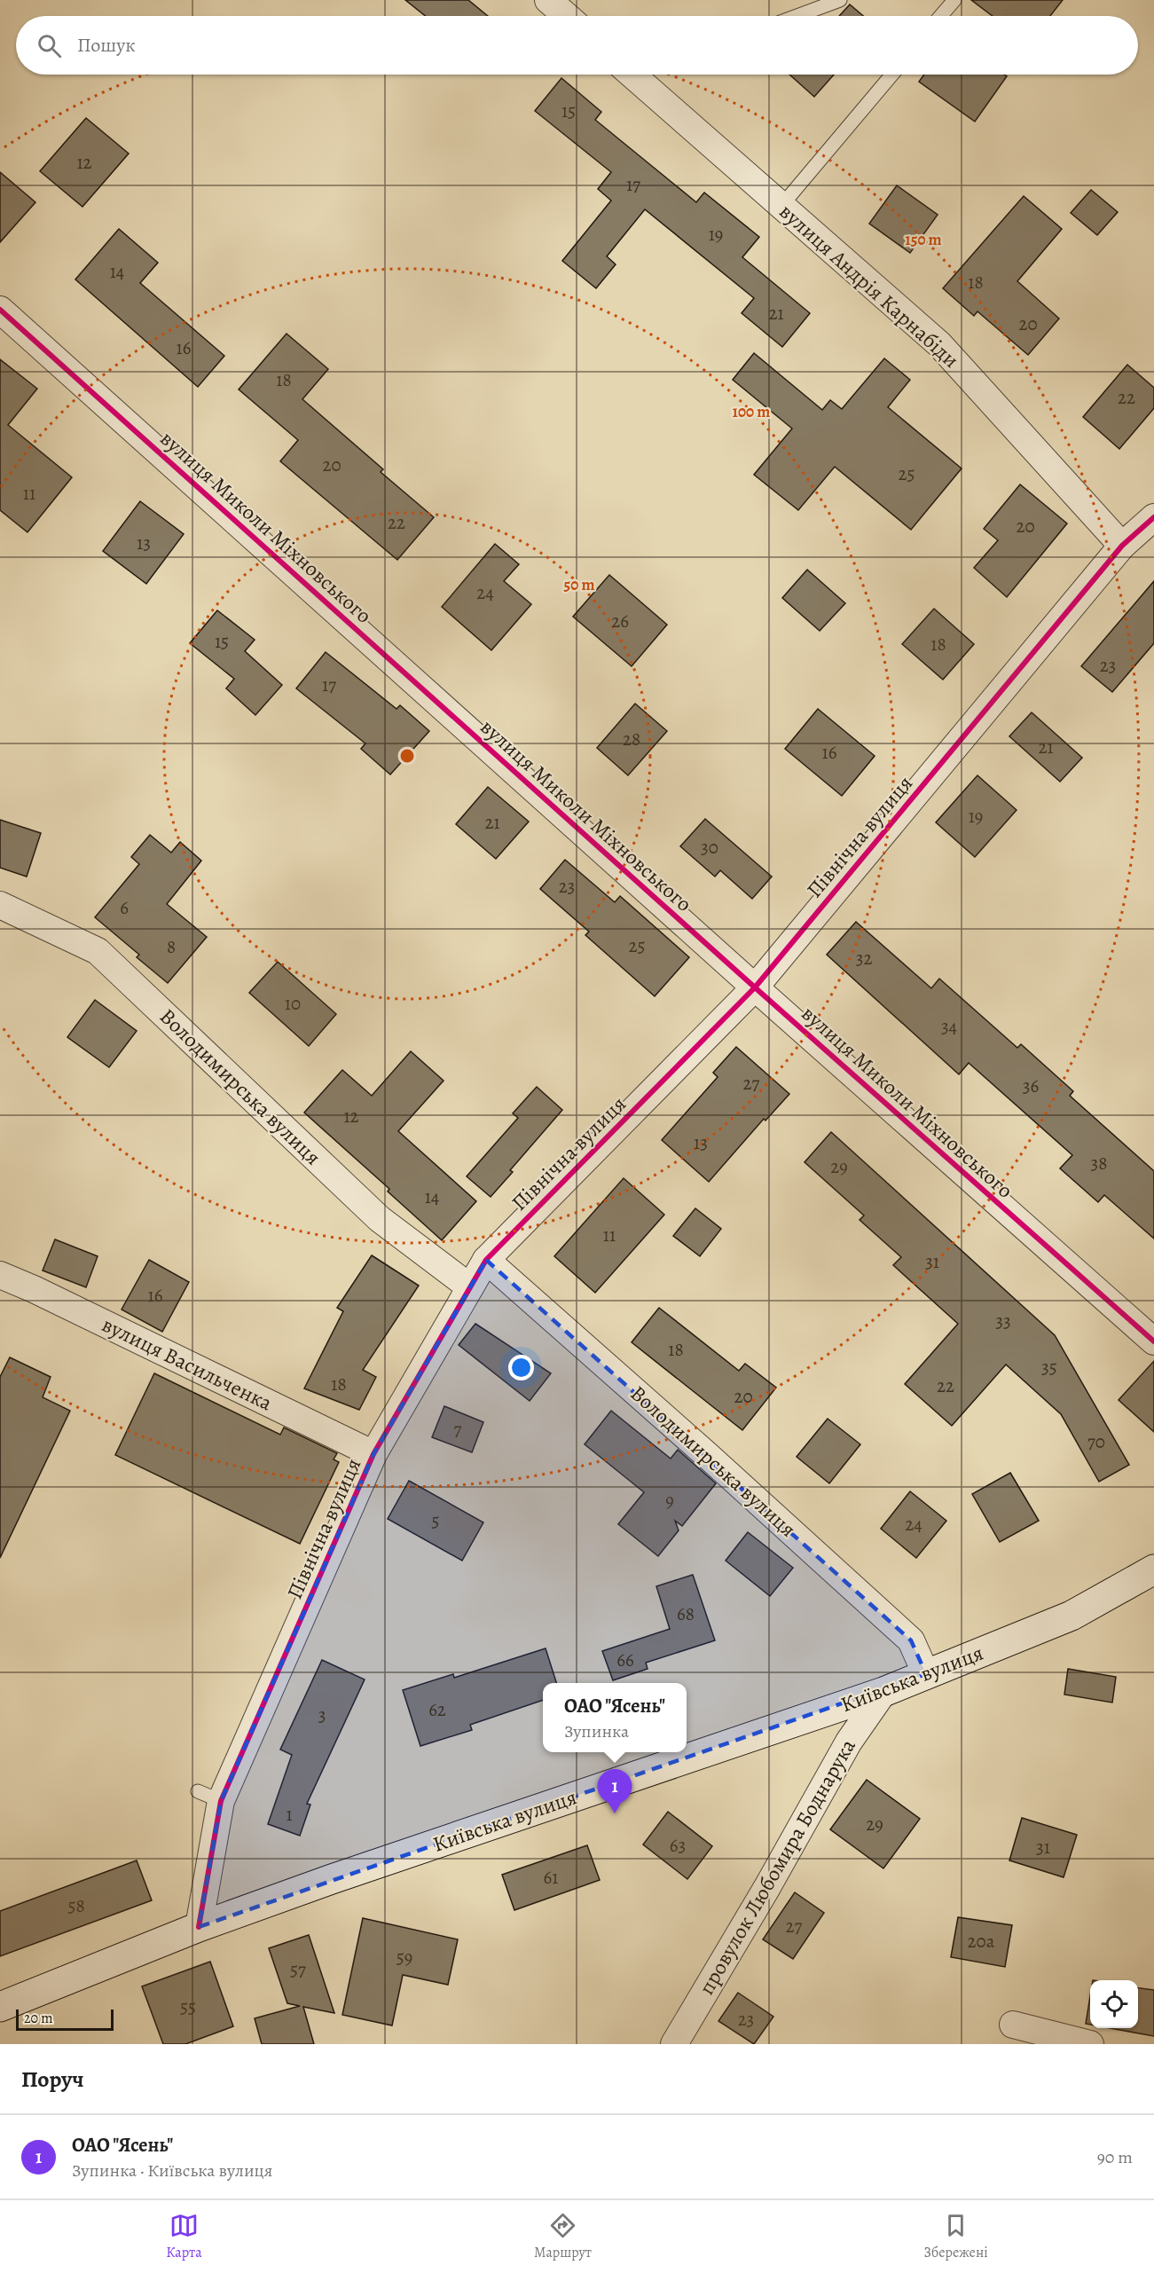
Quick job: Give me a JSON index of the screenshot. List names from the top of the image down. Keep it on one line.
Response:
{"streets":{"main road":["Київська вулиця"],"street":["вулиця Андрія Карнабіди","вулиця Миколи Міхновського","Північна вулиця","Володимирська вулиця","вулиця Васильченка","провулок Любомира Боднарука"]},"crossings":[["вулиця Андрія Карнабіди","Північна вулиця"],["вулиця Миколи Міхновського","Північна вулиця"],["Північна вулиця","Володимирська вулиця"],["Північна вулиця","вулиця Васильченка"],["Північна вулиця","Київська вулиця"],["Володимирська вулиця","Київська вулиця"],["Київська вулиця","провулок Любомира Боднарука"]],"house_numbers":["15","12","17","19","14","18","21","20","16","18","22","20","25","11","22","20","13","24","26","15","18","23","17","28","21","16","19","21","30","23","6","25","8","32","10","34","27","36","12","13","38","29","14","11","31","16","33","18","35","18","22","20","7","70","9","5","24","68","66","62","3","1","29","63","31","61","58","27","20а","59","57","55","23"],"scale_bar":"20 m","page":{"search":"Пошук","popup":["ОАО \"Ясень\"","Зупинка"],"pins":"1","scale":"20 m","heading":"Поруч","list":[{"mark":"1","name":"ОАО \"Ясень\"","note":"Зупинка · Київська вулиця","value":"90 m"}],"nav":["Карта","Маршрут","Збережені"]},"rings":["150 m","100 m","50 m"]}
